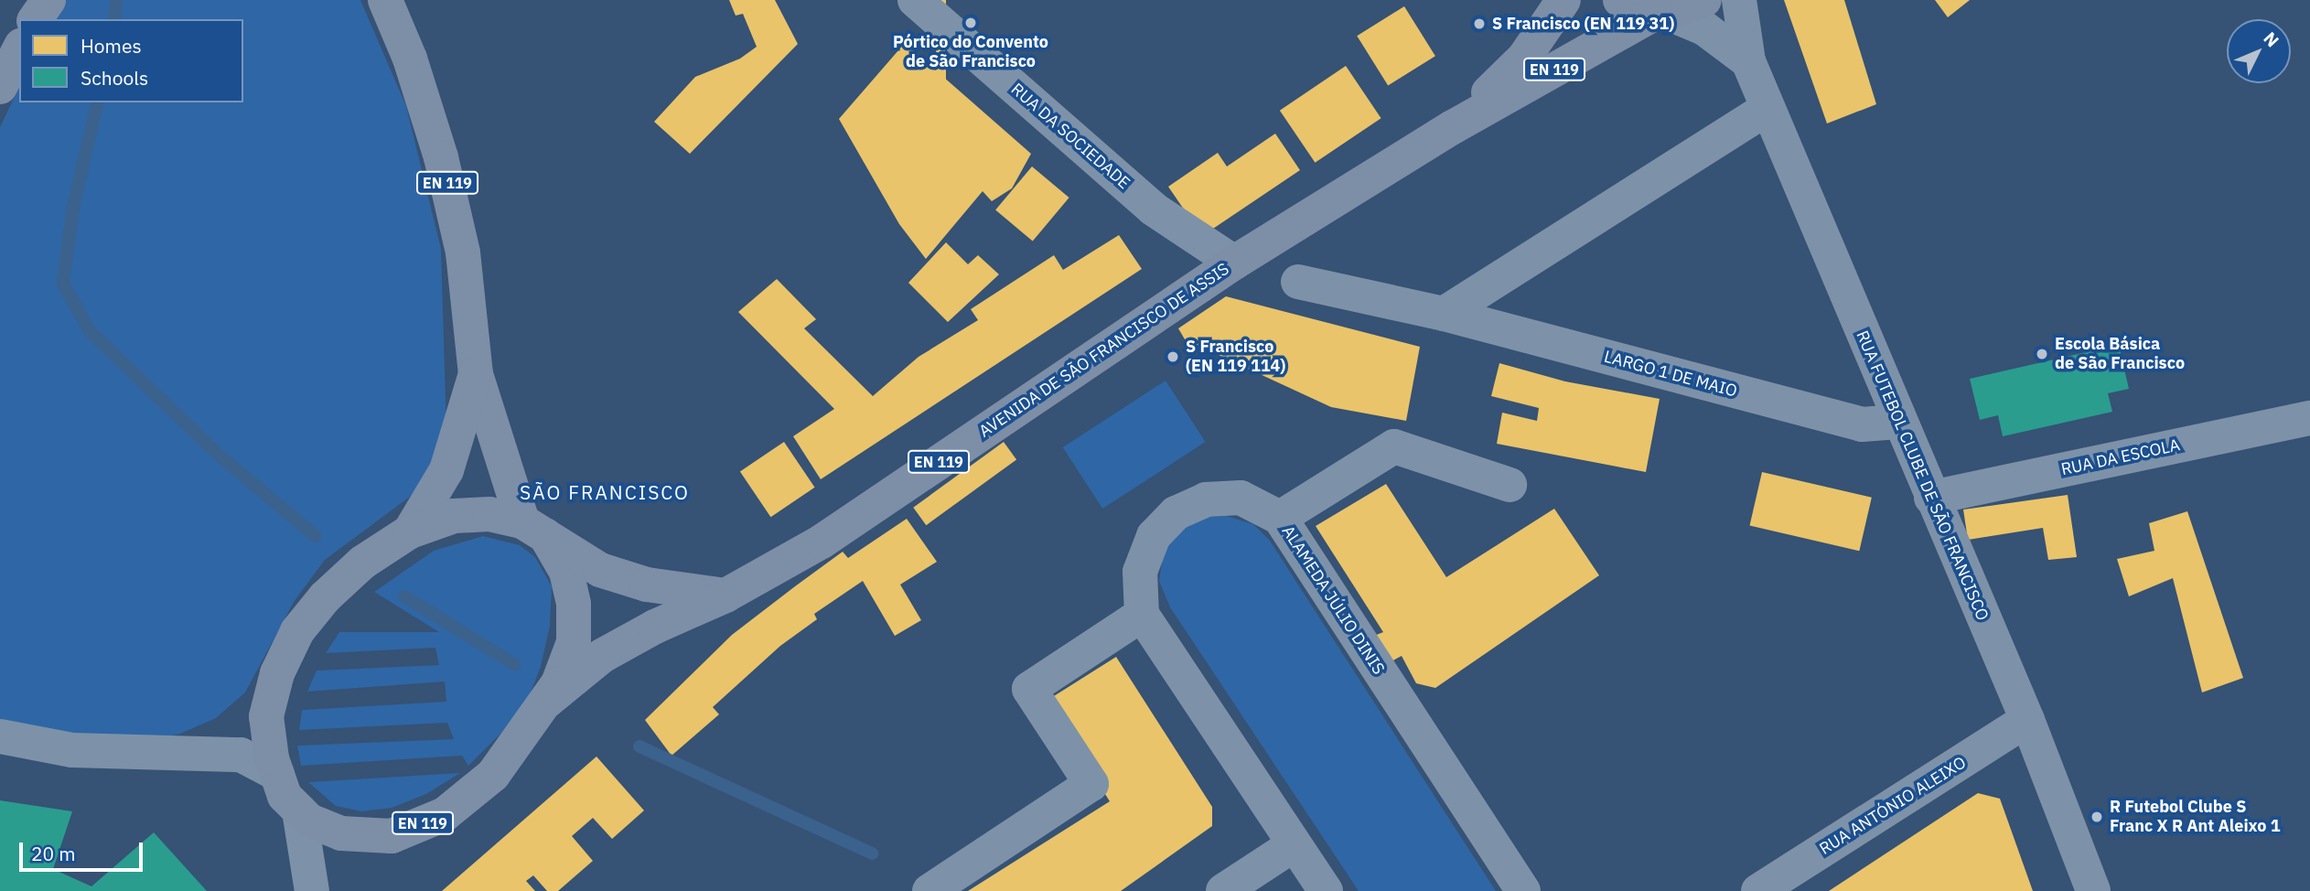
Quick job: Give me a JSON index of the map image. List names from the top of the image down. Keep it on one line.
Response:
{"streets":{"main road":["EN 119","AVENIDA DE SÃO FRANCISCO DE ASSIS"],"street":["RUA DA SOCIEDADE","LARGO 1 DE MAIO","RUA DA ESCOLA","RUA FUTEBOL CLUBE DE SÃO FRANCISCO","ALAMEDA JÚLIO DINIS","RUA ANTÓNIO ALEIXO"]},"crossings":[["EN 119","AVENIDA DE SÃO FRANCISCO DE ASSIS"],["RUA DA SOCIEDADE","AVENIDA DE SÃO FRANCISCO DE ASSIS"],["LARGO 1 DE MAIO","RUA FUTEBOL CLUBE DE SÃO FRANCISCO"],["RUA DA ESCOLA","RUA FUTEBOL CLUBE DE SÃO FRANCISCO"],["RUA FUTEBOL CLUBE DE SÃO FRANCISCO","RUA ANTÓNIO ALEIXO"]],"districts":["SÃO FRANCISCO"],"places":["Pórtico do Convento de São Francisco","S Francisco (EN 119 31)","Escola Básica de São Francisco","S Francisco (EN 119 114)","R Futebol Clube S Franc X R Ant Aleixo 1"],"legend":["Homes","Schools"],"scale_bar":"20 m","north":"top right"}
